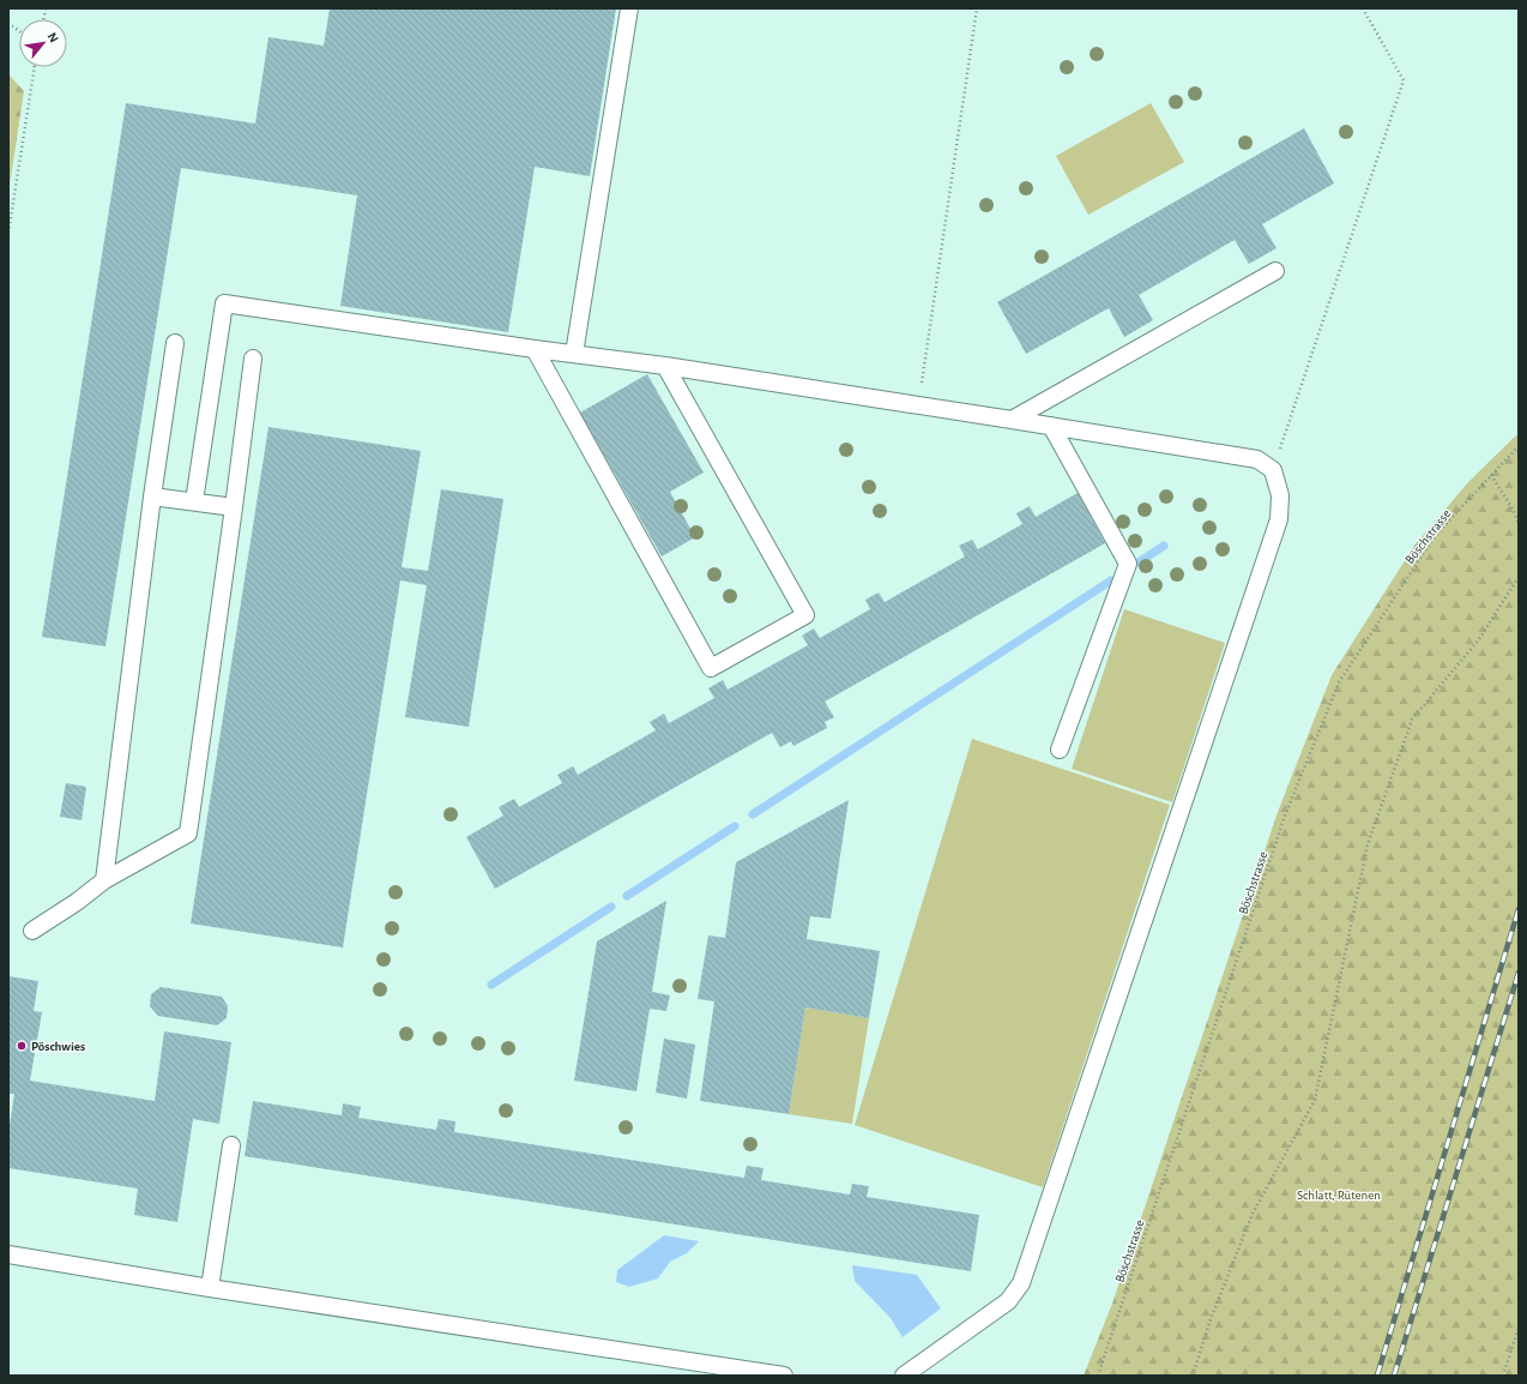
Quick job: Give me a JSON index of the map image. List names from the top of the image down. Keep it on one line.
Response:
{"streets":{"path":["Böschstrasse"]},"parks":["Schlatt, Rütenen"],"places":["Pöschwies"],"north":"top right"}
